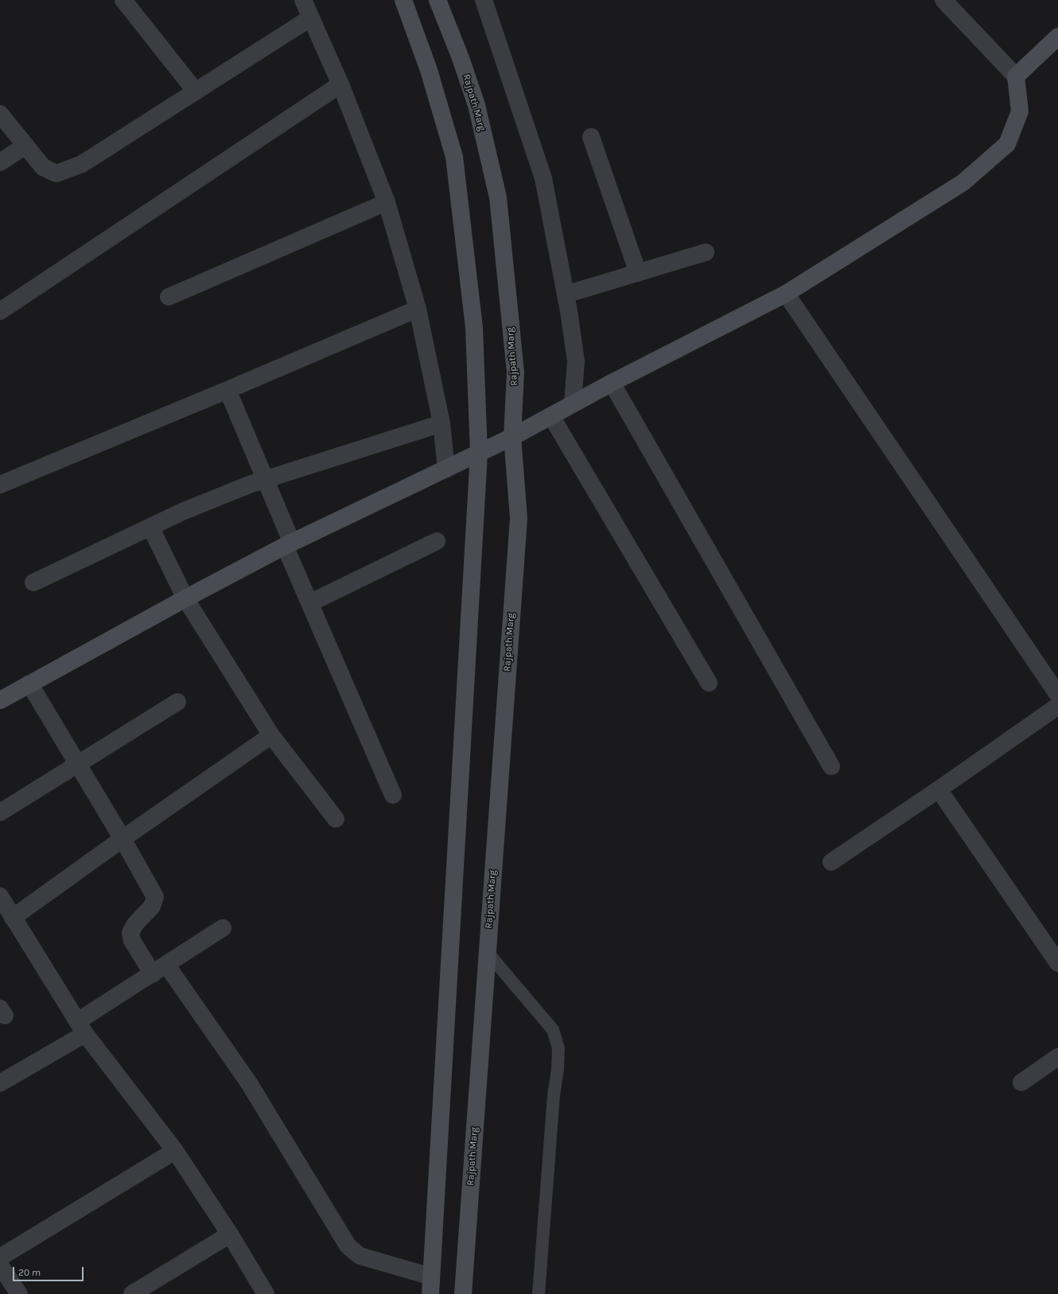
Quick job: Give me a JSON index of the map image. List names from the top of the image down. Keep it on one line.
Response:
{"streets":{"main road":["Rajpath Marg"]},"scale_bar":"20 m"}
